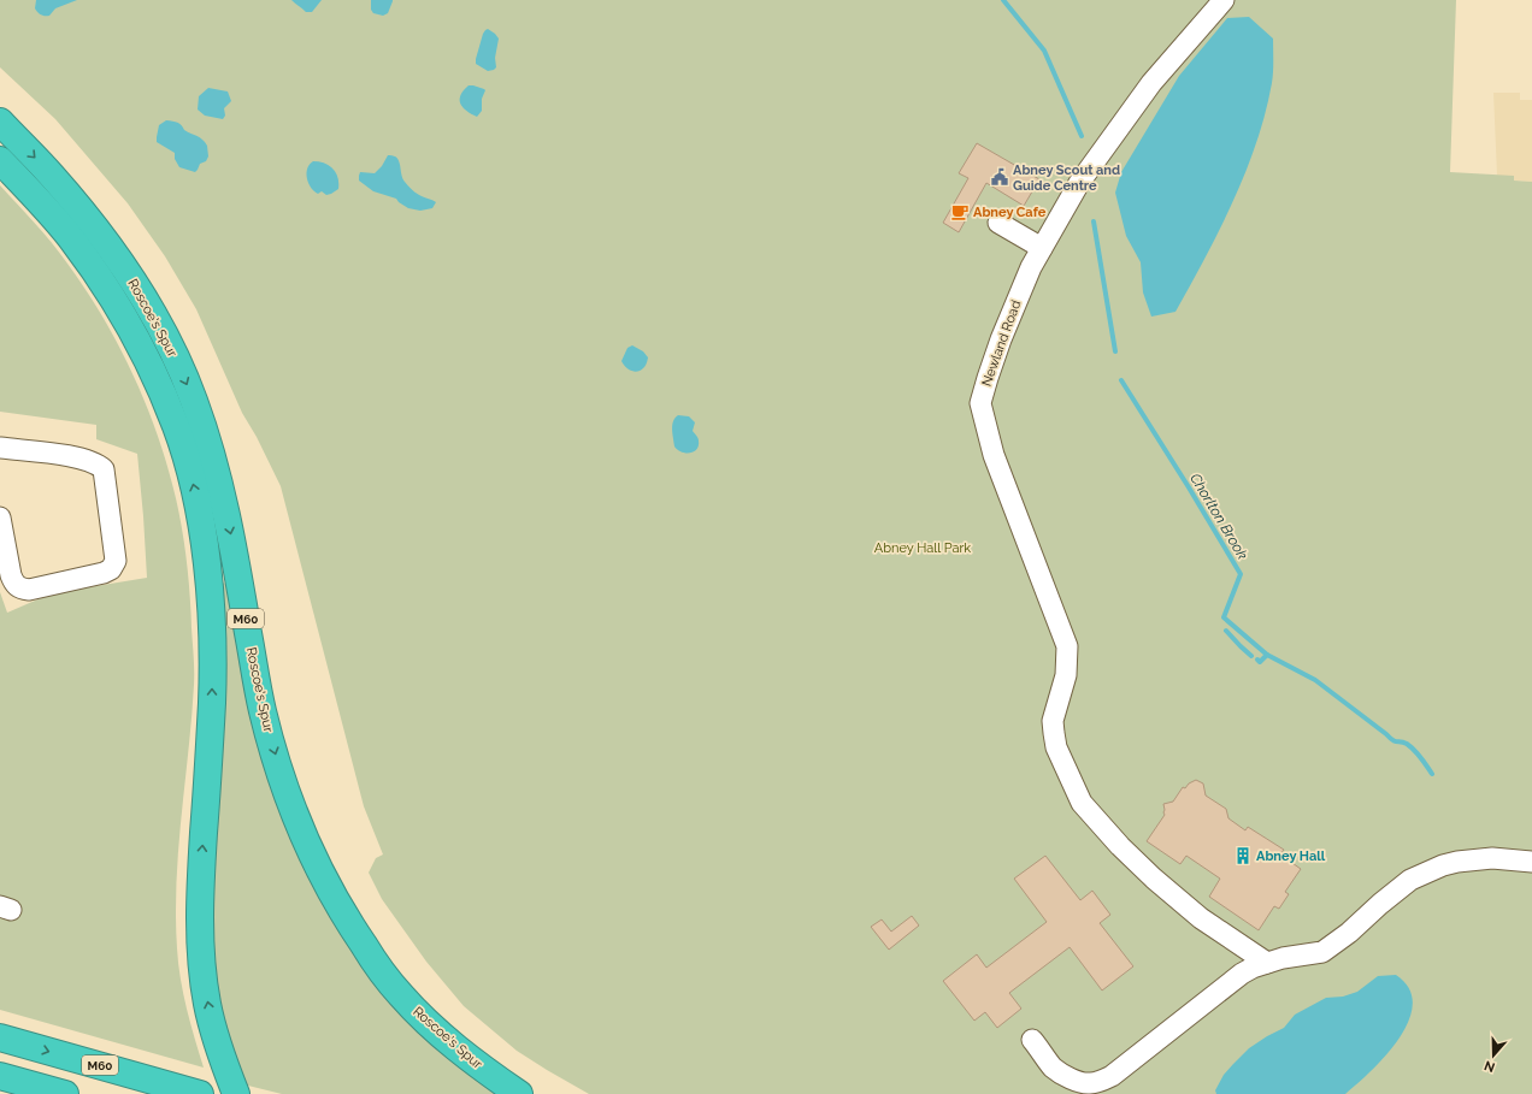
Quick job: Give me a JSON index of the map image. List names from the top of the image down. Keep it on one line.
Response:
{"streets":{"highway":["Roscoe's Spur","M60"],"street":["Newland Road"]},"water":["Chorlton Brook"],"parks":["Abney Hall Park"],"places":{"public building":["Abney Scout and Guide Centre"],"cafe":["Abney Cafe"],"building":["Abney Hall"]},"north":"bottom"}
